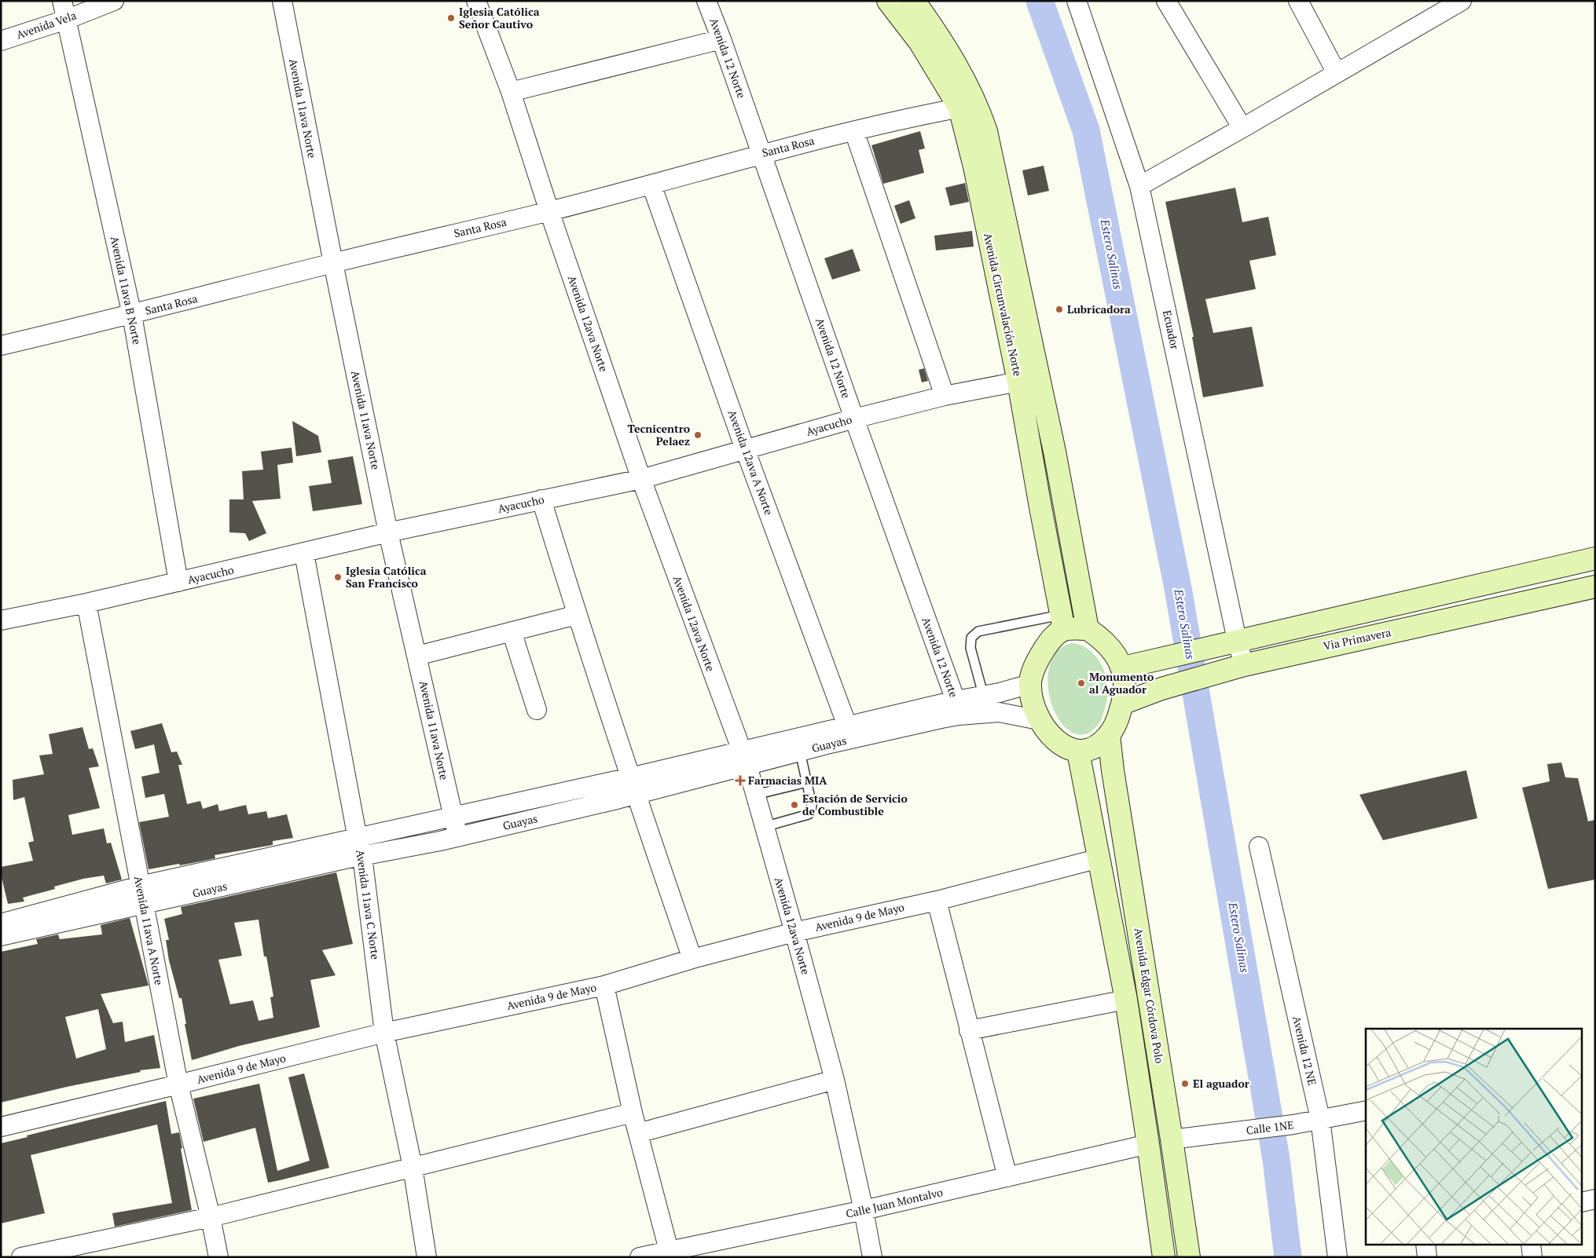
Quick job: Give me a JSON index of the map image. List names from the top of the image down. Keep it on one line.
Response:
{"streets":{"main road":["Avenida Circunvalación Norte","Via Primavera","Avenida Edgar Córdova Polo"],"street":["Avenida Vela","Avenida 12 Norte","Avenida 11ava Norte","Santa Rosa","Avenida 11ava B Norte","Avenida 12ava Norte","Ecuador","Ayacucho","Avenida 12ava A Norte","Guayas","Avenida 11ava C Norte","Avenida 9 de Mayo","Avenida 11ava A Norte","Avenida 12 NE","Calle 1NE","Calle Juan Montalvo"]},"crossings":[["Avenida Vela","Avenida 11ava B Norte"],["Avenida 12 Norte","Santa Rosa"],["Avenida 12 Norte","Ayacucho"],["Avenida 12 Norte","Guayas"],["Avenida 11ava Norte","Santa Rosa"],["Avenida 11ava Norte","Ayacucho"],["Avenida 11ava Norte","Guayas"],["Santa Rosa","Avenida 11ava B Norte"],["Santa Rosa","Avenida Circunvalación Norte"],["Santa Rosa","Avenida 12ava Norte"],["Santa Rosa","Avenida 12ava A Norte"],["Avenida 11ava B Norte","Ayacucho"],["Avenida Circunvalación Norte","Ayacucho"],["Avenida Circunvalación Norte","Via Primavera"],["Avenida Circunvalación Norte","Guayas"],["Avenida Circunvalación Norte","Avenida Edgar Córdova Polo"],["Avenida 12ava Norte","Ayacucho"],["Avenida 12ava Norte","Guayas"],["Avenida 12ava Norte","Avenida 9 de Mayo"],["Avenida 12ava Norte","Calle Juan Montalvo"],["Ecuador","Via Primavera"],["Ayacucho","Avenida 12ava A Norte"],["Ayacucho","Avenida 11ava C Norte"],["Ayacucho","Avenida 11ava A Norte"],["Avenida 12ava A Norte","Guayas"],["Via Primavera","Guayas"],["Via Primavera","Avenida Edgar Córdova Polo"],["Guayas","Avenida 11ava C Norte"],["Guayas","Avenida 11ava A Norte"],["Guayas","Avenida Edgar Córdova Polo"],["Avenida 11ava C Norte","Avenida 9 de Mayo"],["Avenida 9 de Mayo","Avenida 11ava A Norte"],["Avenida 9 de Mayo","Avenida Edgar Córdova Polo"],["Avenida Edgar Córdova Polo","Calle 1NE"],["Avenida Edgar Córdova Polo","Calle Juan Montalvo"],["Avenida 12 NE","Calle 1NE"]],"water":["Estero Salinas"],"places":{"other":["Iglesia Católica Señor Cautivo","Lubricadora","Tecnicentro Pelaez","Iglesia Católica San Francisco","Monumento al Aguador","Estación de Servicio de Combustible","El aguador"],"health":["Farmacias MIA"]}}
